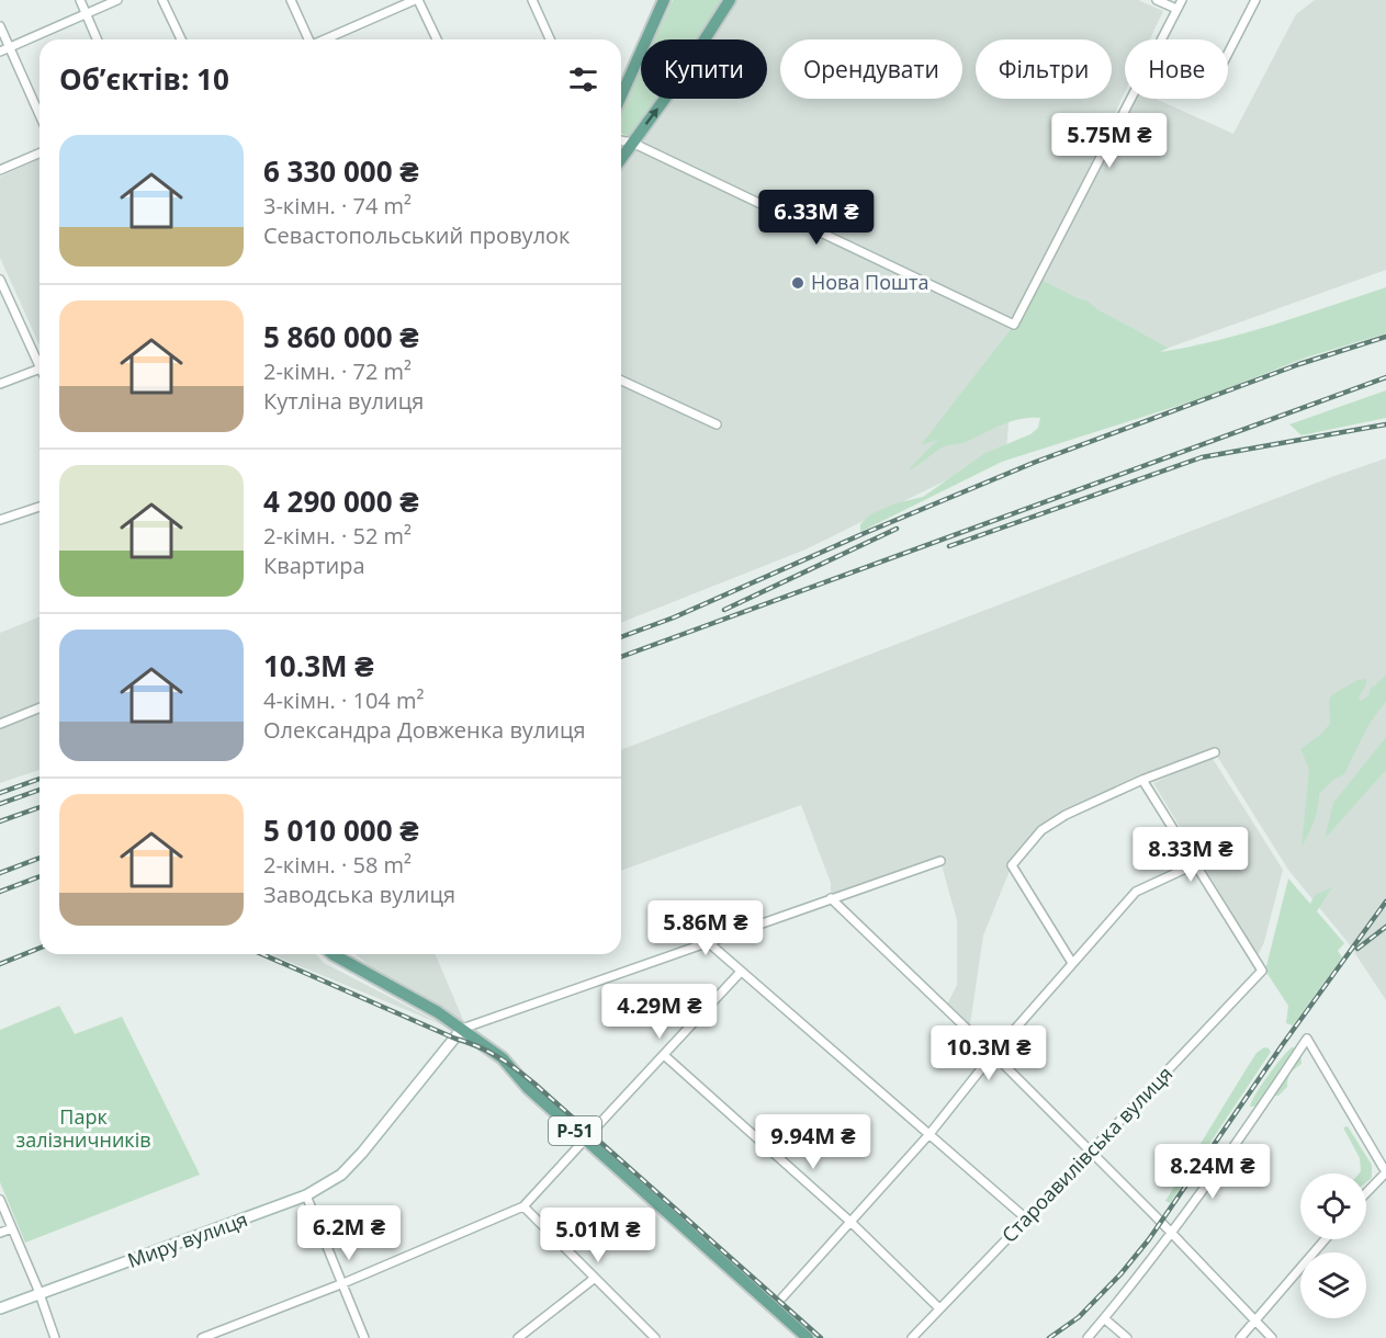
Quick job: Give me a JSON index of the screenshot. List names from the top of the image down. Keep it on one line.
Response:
{"streets":{"main road":["Р-51","Миру вулиця"],"street":["Староавилівська вулиця"]},"crossings":[["Р-51","Миру вулиця"]],"parks":["Парк залізничників"],"places":["Нова Пошта"],"page":{"chip":["Купити","Орендувати","Фільтри","Нове"],"heading":"Об’єктів: 10","price":["5.75M ₴","6.33M ₴","8.33M ₴","5.86M ₴","4.29M ₴","10.3M ₴","9.94M ₴","8.24M ₴","6.2M ₴","5.01M ₴"],"list":[{"name":"6 330 000 ₴","note":"3-кімн. · 74 m² · Севастопольський провулок"},{"name":"5 860 000 ₴","note":"2-кімн. · 72 m² · Кутліна вулиця"},{"name":"4 290 000 ₴","note":"2-кімн. · 52 m² · Квартира"},{"name":"10.3M ₴","note":"4-кімн. · 104 m² · Олександра Довженка вулиця"},{"name":"5 010 000 ₴","note":"2-кімн. · 58 m² · Заводська вулиця"}]}}
